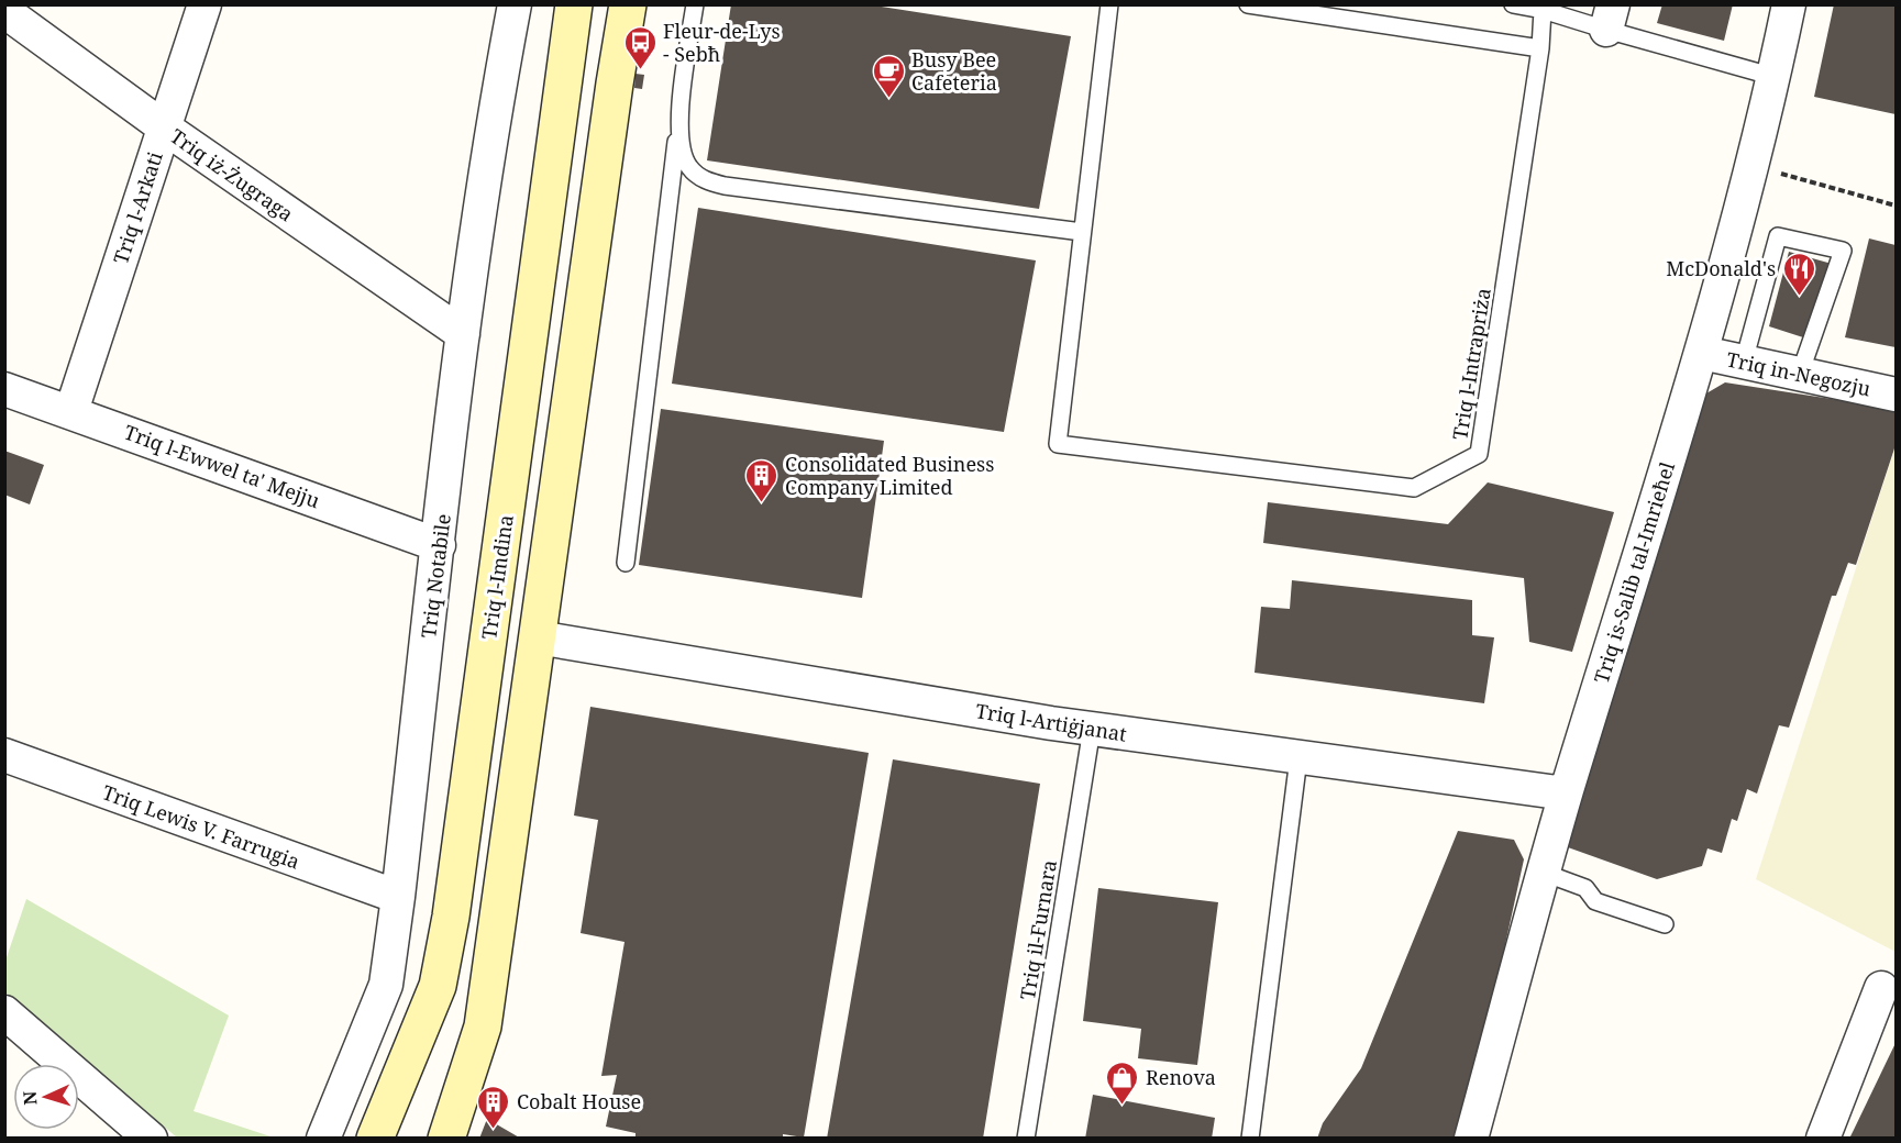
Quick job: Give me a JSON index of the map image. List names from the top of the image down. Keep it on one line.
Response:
{"streets":{"main road":["Triq l-Imdina"],"street":["Triq iż-Żugraga","Triq l-Arkati","Triq in-Negozju","Triq l-Ewwel ta' Mejju","Triq is-Salib tal-Imrieħel","Triq Notabile","Triq l-Artiġjanat","Triq Lewis V. Farrugia"],"lane":["Triq l-Intrapriża","Triq il-Furnara"]},"crossings":[["Triq iż-Żugraga","Triq l-Arkati"],["Triq iż-Żugraga","Triq Notabile"],["Triq l-Arkati","Triq l-Ewwel ta' Mejju"],["Triq in-Negozju","Triq is-Salib tal-Imrieħel"],["Triq l-Ewwel ta' Mejju","Triq Notabile"],["Triq is-Salib tal-Imrieħel","Triq l-Artiġjanat"],["Triq Notabile","Triq Lewis V. Farrugia"],["Triq l-Artiġjanat","Triq il-Furnara"]],"places":{"bus stop":["Fleur-de-Lys - Sebħ"],"cafe":["Busy Bee Cafeteria"],"restaurant":["McDonald's"],"building":["Consolidated Business Company Limited","Cobalt House"],"shop":["Renova"]},"north":"left"}
